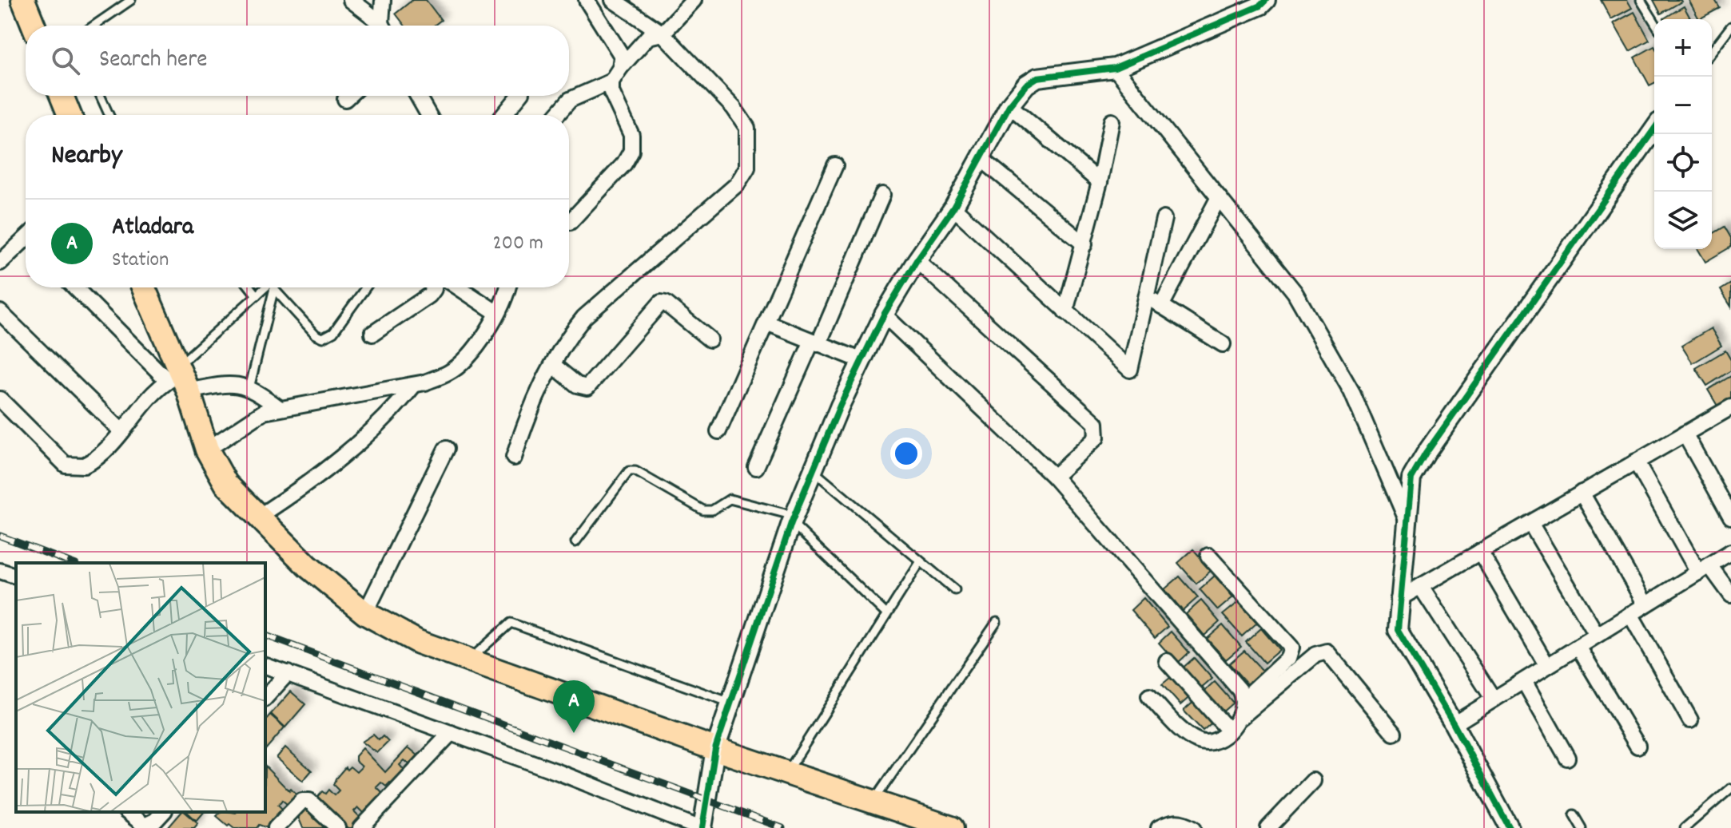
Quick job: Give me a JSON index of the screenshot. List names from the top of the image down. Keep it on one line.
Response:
{"page":{"map_buttons":["+","−"],"search":"Search here","heading":"Nearby","list":[{"mark":"A","name":"Atladara","note":"Station","value":"200 m"}],"pins":"A"}}
